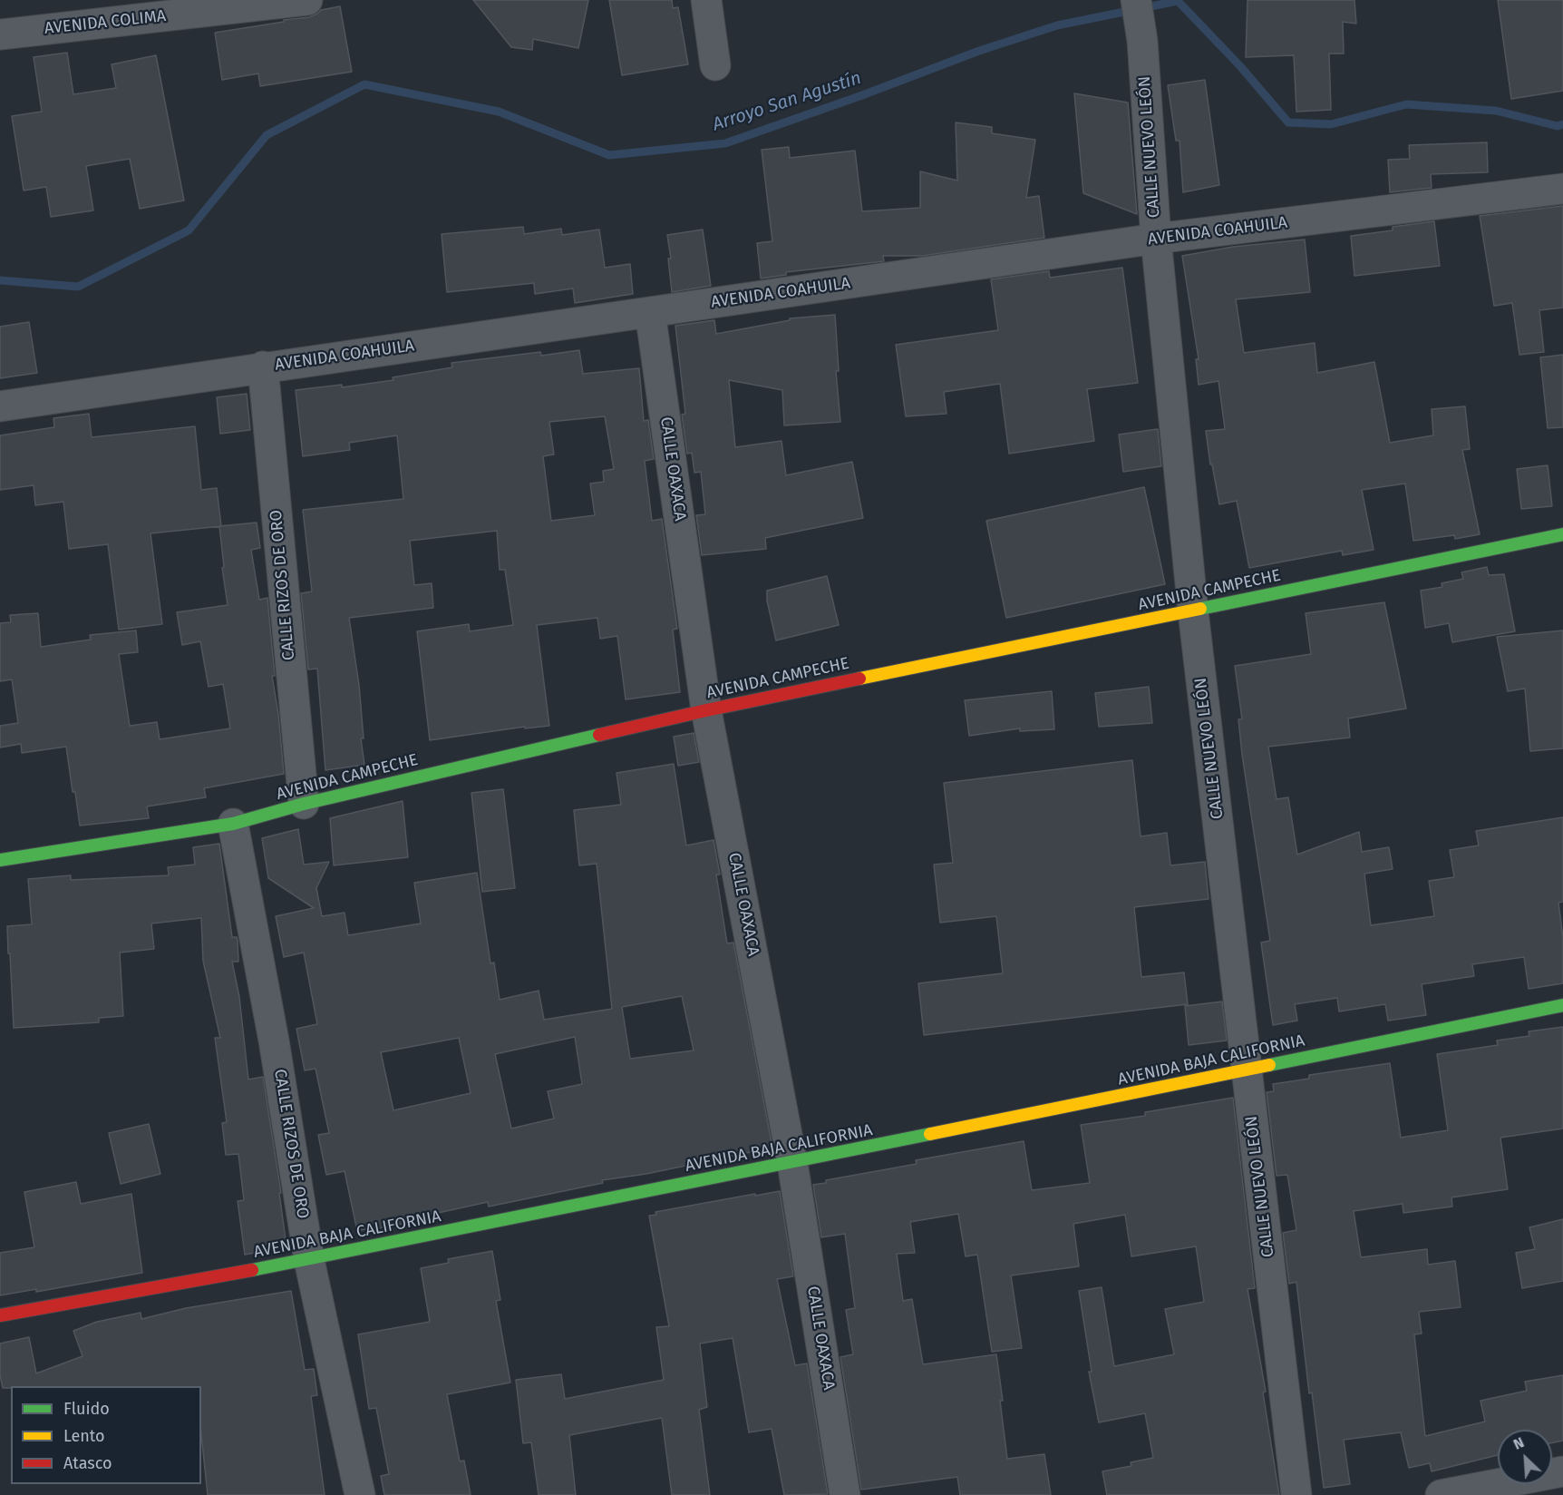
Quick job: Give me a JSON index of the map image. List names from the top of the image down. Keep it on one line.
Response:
{"streets":{"street":["AVENIDA COLIMA","CALLE NUEVO LEÓN","AVENIDA COAHUILA","CALLE OAXACA","CALLE RIZOS DE ORO","AVENIDA CAMPECHE","AVENIDA BAJA CALIFORNIA"]},"crossings":[["CALLE NUEVO LEÓN","AVENIDA COAHUILA"],["CALLE NUEVO LEÓN","AVENIDA CAMPECHE"],["CALLE NUEVO LEÓN","AVENIDA BAJA CALIFORNIA"],["AVENIDA COAHUILA","CALLE OAXACA"],["AVENIDA COAHUILA","CALLE RIZOS DE ORO"],["CALLE OAXACA","AVENIDA CAMPECHE"],["CALLE OAXACA","AVENIDA BAJA CALIFORNIA"],["CALLE RIZOS DE ORO","AVENIDA CAMPECHE"],["CALLE RIZOS DE ORO","AVENIDA BAJA CALIFORNIA"]],"water":["Arroyo San Agustín"],"legend":["Fluido","Lento","Atasco"],"north":"top left"}
